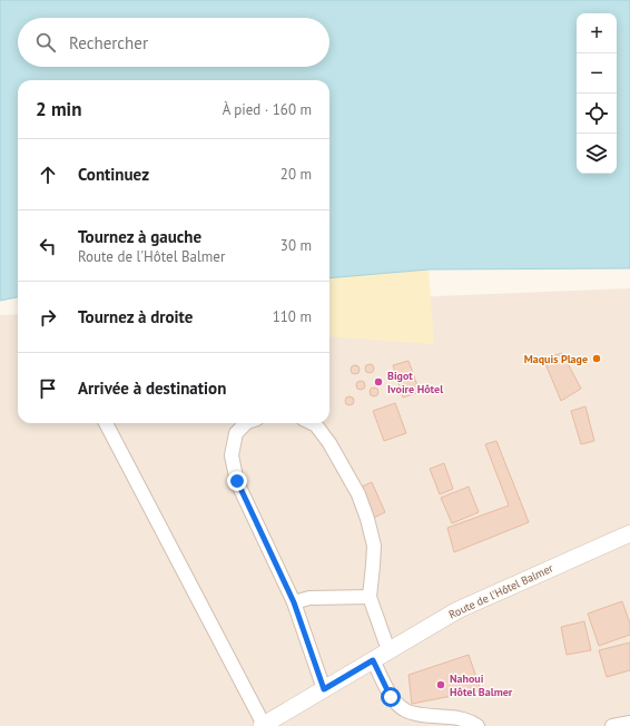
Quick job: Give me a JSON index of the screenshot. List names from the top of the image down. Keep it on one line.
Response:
{"streets":{"street":["Route de l'Hôtel Balmer"]},"places":["Maquis Plage","Bigot Ivoire Hôtel","Nahoui Hôtel Balmer"],"page":{"map_buttons":["+","−"],"search":"Rechercher","heading":["2 min","À pied · 160 m"],"list":[["Continuez","20 m"],["Tournez à gauche","Route de l'Hôtel Balmer","30 m"],["Tournez à droite","110 m"],"Arrivée à destination"]}}
